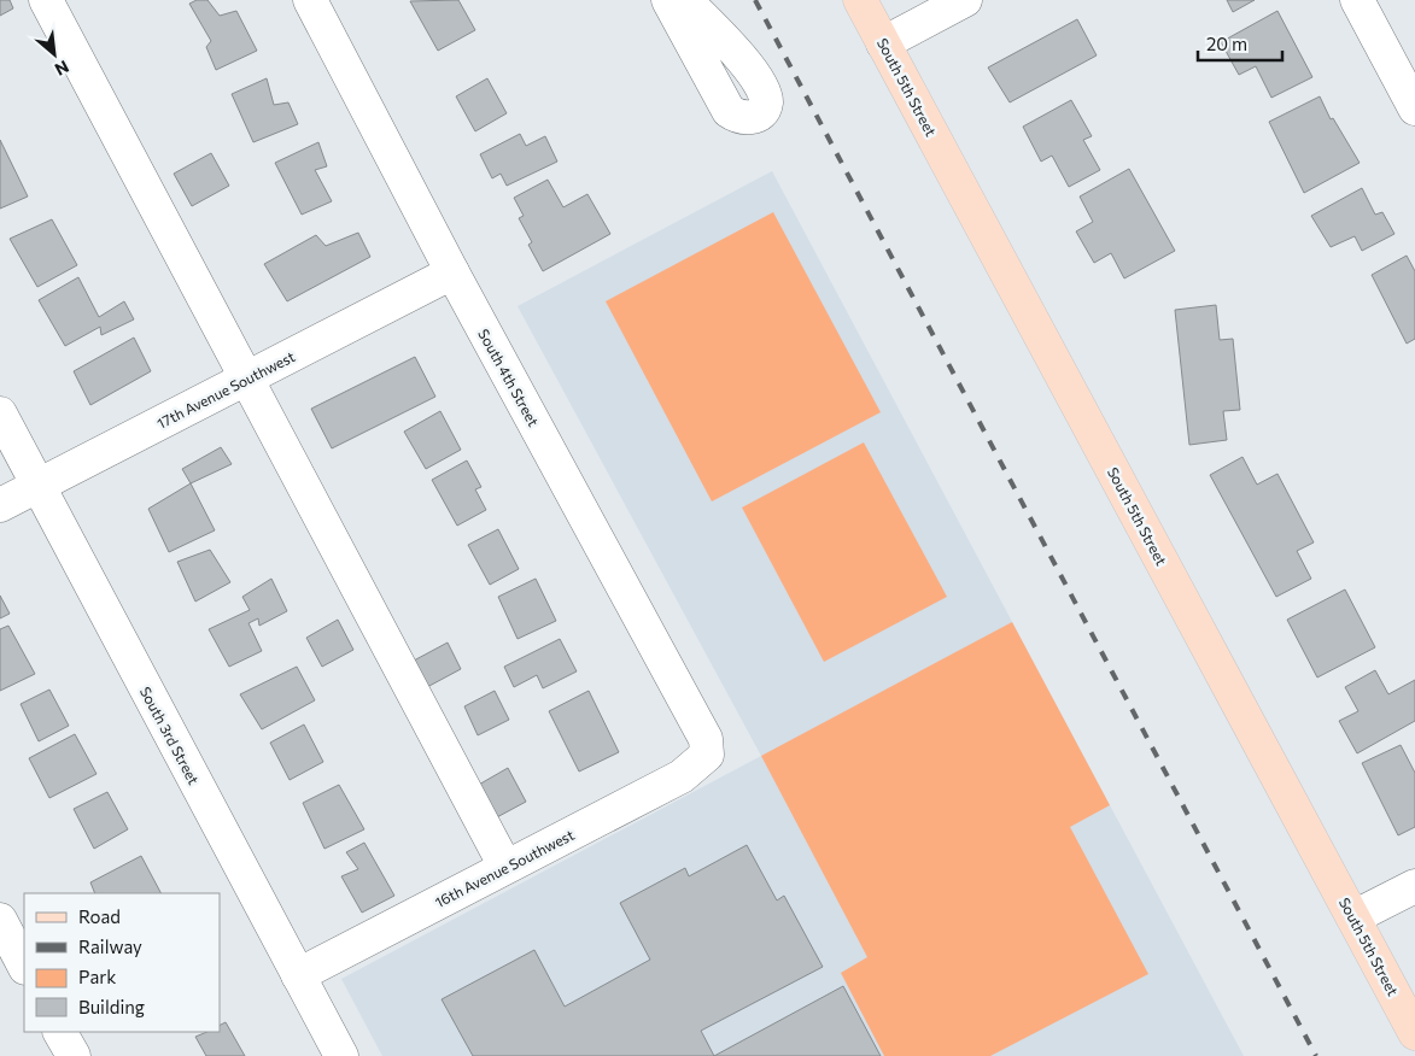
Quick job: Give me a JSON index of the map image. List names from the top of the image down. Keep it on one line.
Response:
{"streets":{"main road":["South 5th Street"],"street":["South 4th Street","17th Avenue Southwest","South 3rd Street","16th Avenue Southwest"]},"crossings":[["South 4th Street","17th Avenue Southwest"],["South 4th Street","16th Avenue Southwest"],["17th Avenue Southwest","South 3rd Street"],["South 3rd Street","16th Avenue Southwest"]],"legend":["Road","Railway","Park","Building"],"scale_bar":"20 m","north":"bottom right"}
